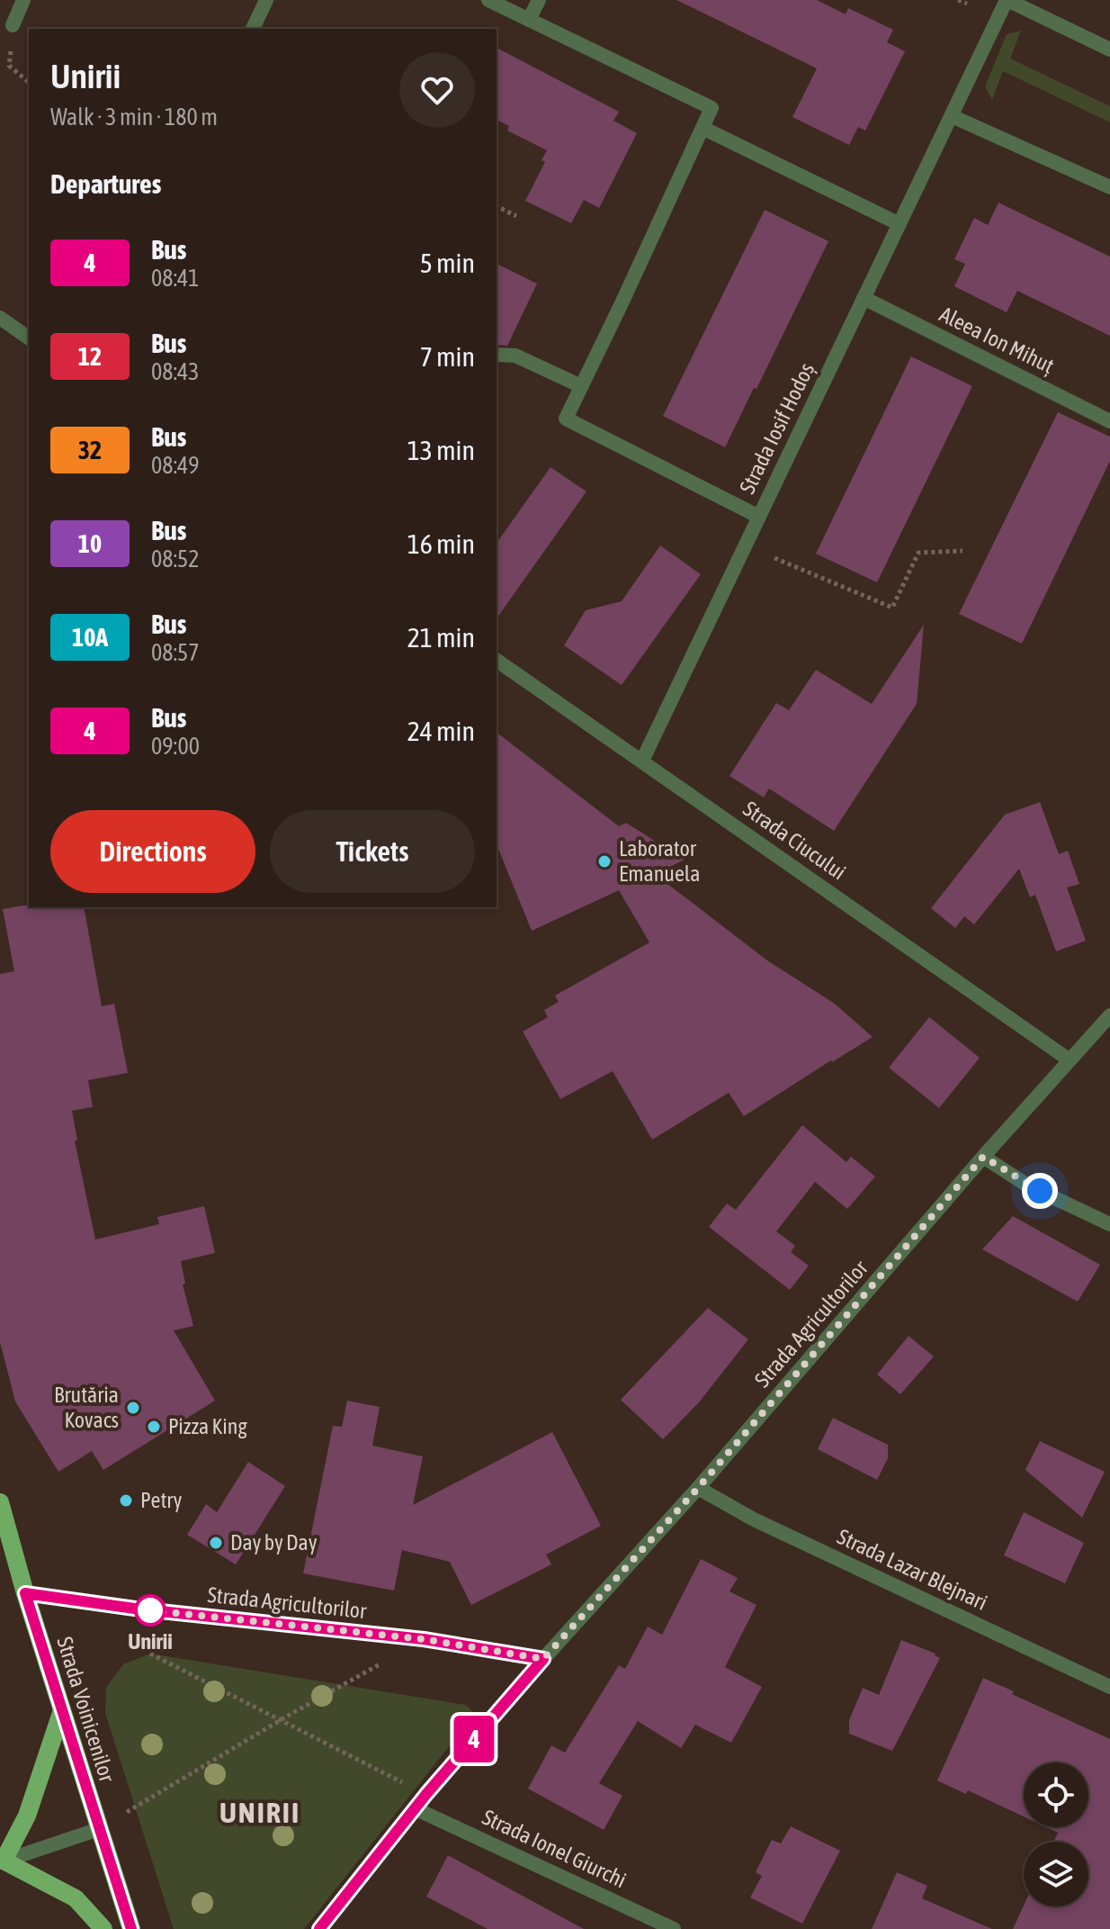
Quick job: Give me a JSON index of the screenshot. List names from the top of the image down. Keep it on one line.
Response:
{"streets":{"main road":["Strada Voinicenilor"],"street":["Aleea Ion Mihuț","Strada Iosif Hodoș","Strada Ciucului","Strada Agricultorilor","Strada Lazar Blejnari","Strada Ionel Giurchi"]},"crossings":[["Aleea Ion Mihuț","Strada Iosif Hodoș"],["Strada Iosif Hodoș","Strada Ciucului"],["Strada Ciucului","Strada Agricultorilor"],["Strada Agricultorilor","Strada Lazar Blejnari"],["Strada Agricultorilor","Strada Voinicenilor"],["Strada Agricultorilor","Strada Ionel Giurchi"]],"districts":["UNIRII"],"places":["Laborator Emanuela","Brutăria Kovacs","Pizza King","Petry","Day by Day","Unirii"],"lines":["bus line 4"],"page":{"on_map":"4","heading":[["Unirii","Walk · 3 min · 180 m"],"Departures"],"list":[{"mark":"4","name":"Bus","note":"08:41","value":"5 min"},{"mark":"12","name":"Bus","note":"08:43","value":"7 min"},{"mark":"32","name":"Bus","note":"08:49","value":"13 min"},{"mark":"10","name":"Bus","note":"08:52","value":"16 min"},{"mark":"10A","name":"Bus","note":"08:57","value":"21 min"},{"mark":"4","name":"Bus","note":"09:00","value":"24 min"}],"buttons":["Directions","Tickets"]}}
